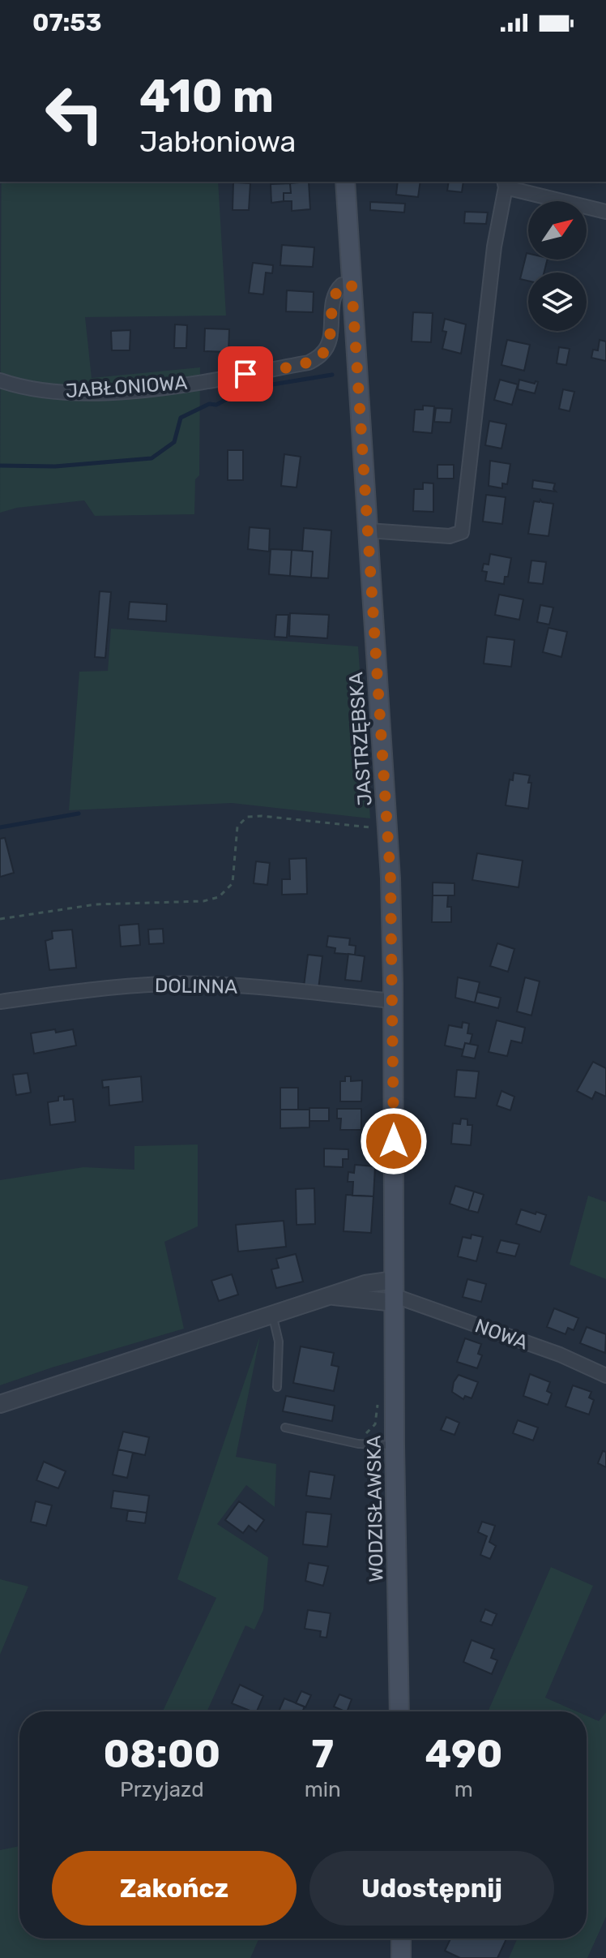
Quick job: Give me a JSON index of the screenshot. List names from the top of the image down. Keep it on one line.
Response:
{"streets":{"main road":["JASTRZĘBSKA","WODZISŁAWSKA"],"street":["JABŁONIOWA","DOLINNA","NOWA"]},"crossings":[["JABŁONIOWA","JASTRZĘBSKA"],["JASTRZĘBSKA","DOLINNA"],["JASTRZĘBSKA","NOWA"],["JASTRZĘBSKA","WODZISŁAWSKA"],["NOWA","WODZISŁAWSKA"]],"north":"top right","page":{"status":"07:53","turn":["410 m","Jabłoniowa"],"eta":["08:00","Przyjazd","7","min","490","m"],"buttons":["Zakończ","Udostępnij"]}}
